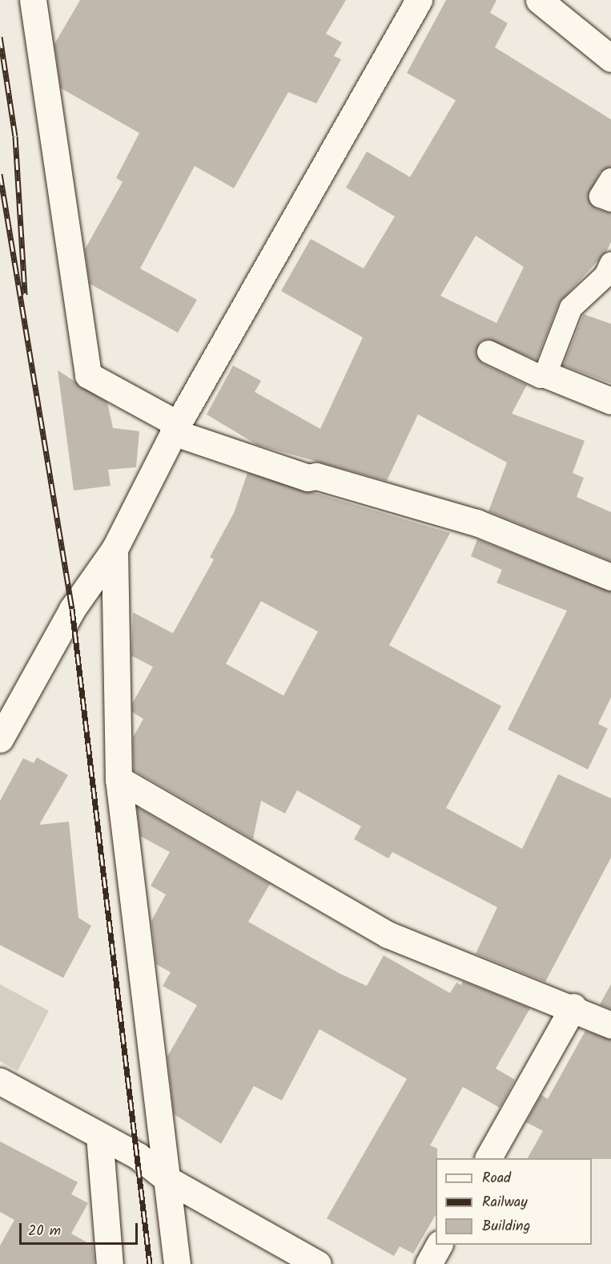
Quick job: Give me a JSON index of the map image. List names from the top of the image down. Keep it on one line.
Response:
{"legend":["Road","Railway","Building"],"scale_bar":"20 m"}
